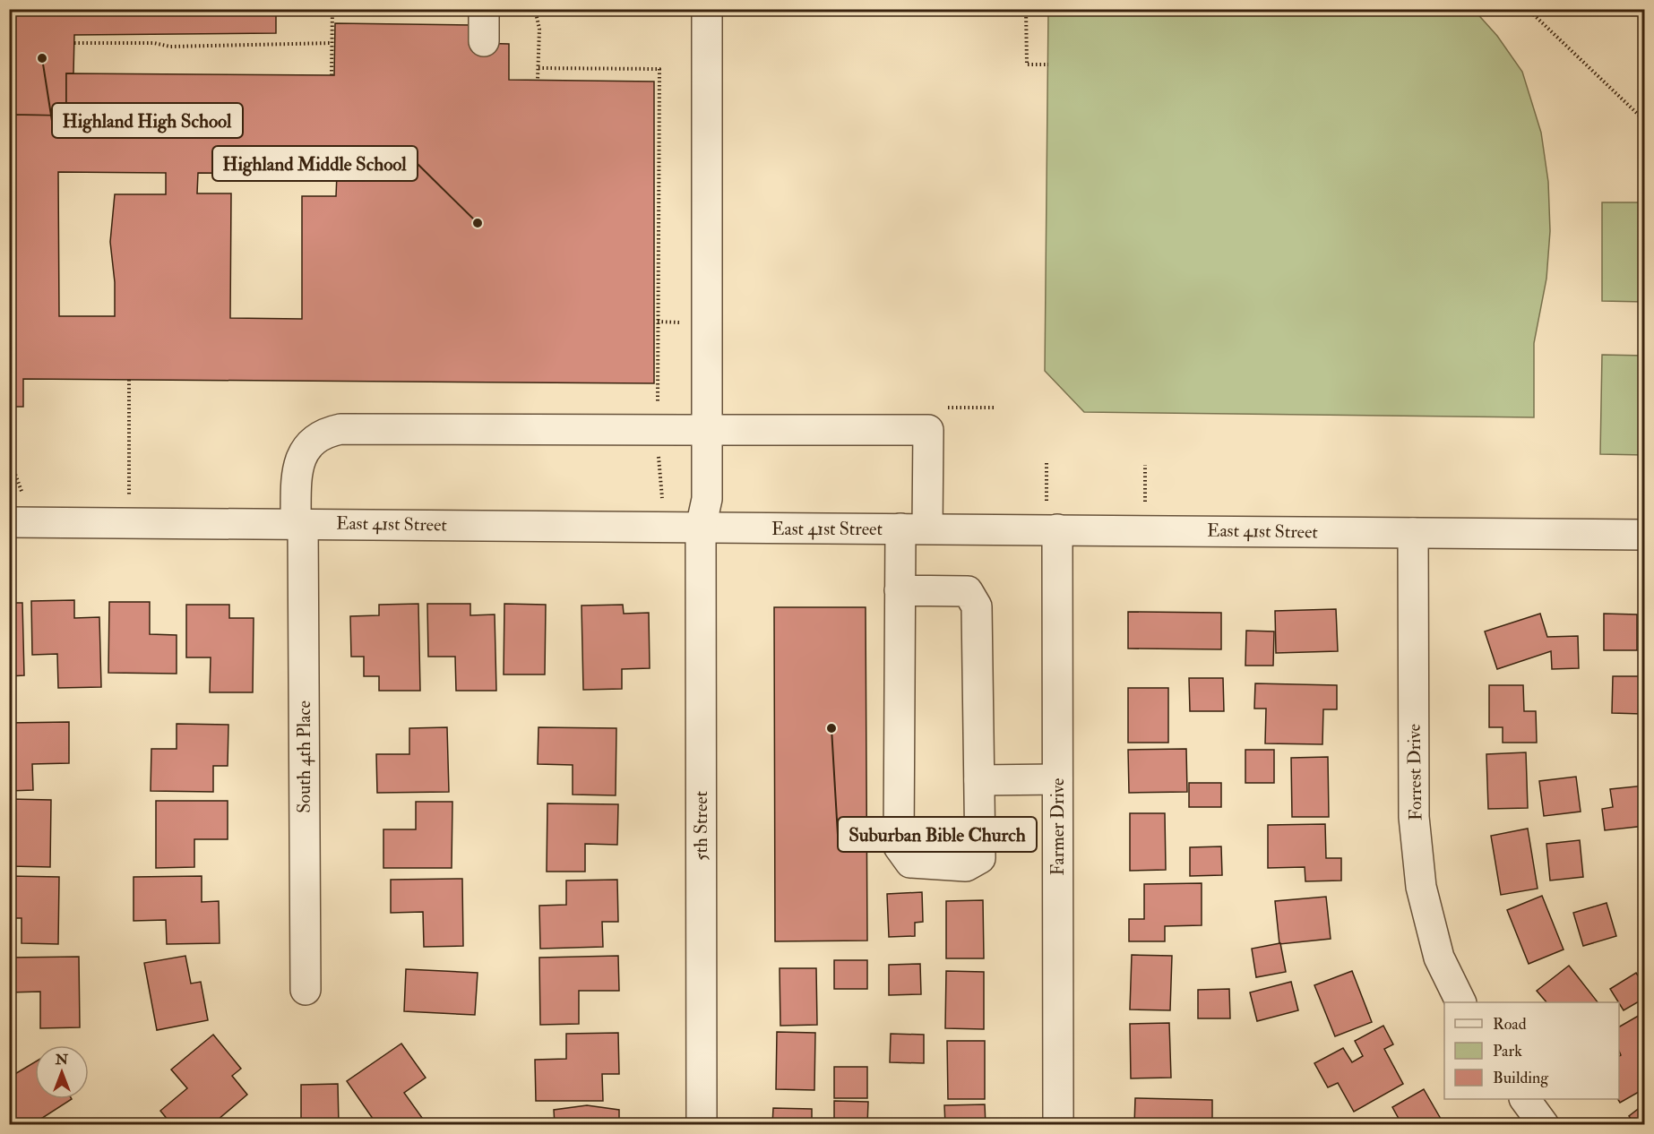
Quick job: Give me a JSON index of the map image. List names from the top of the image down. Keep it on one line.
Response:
{"streets":{"street":["East 41st Street","South 4th Place","Forrest Drive","5th Street","Farmer Drive"]},"crossings":[["East 41st Street","South 4th Place"],["East 41st Street","Forrest Drive"],["East 41st Street","5th Street"],["East 41st Street","Farmer Drive"],["South 4th Place","5th Street"]],"places":["Highland High School","Highland Middle School","Suburban Bible Church"],"legend":["Road","Park","Building"],"north":"top"}
